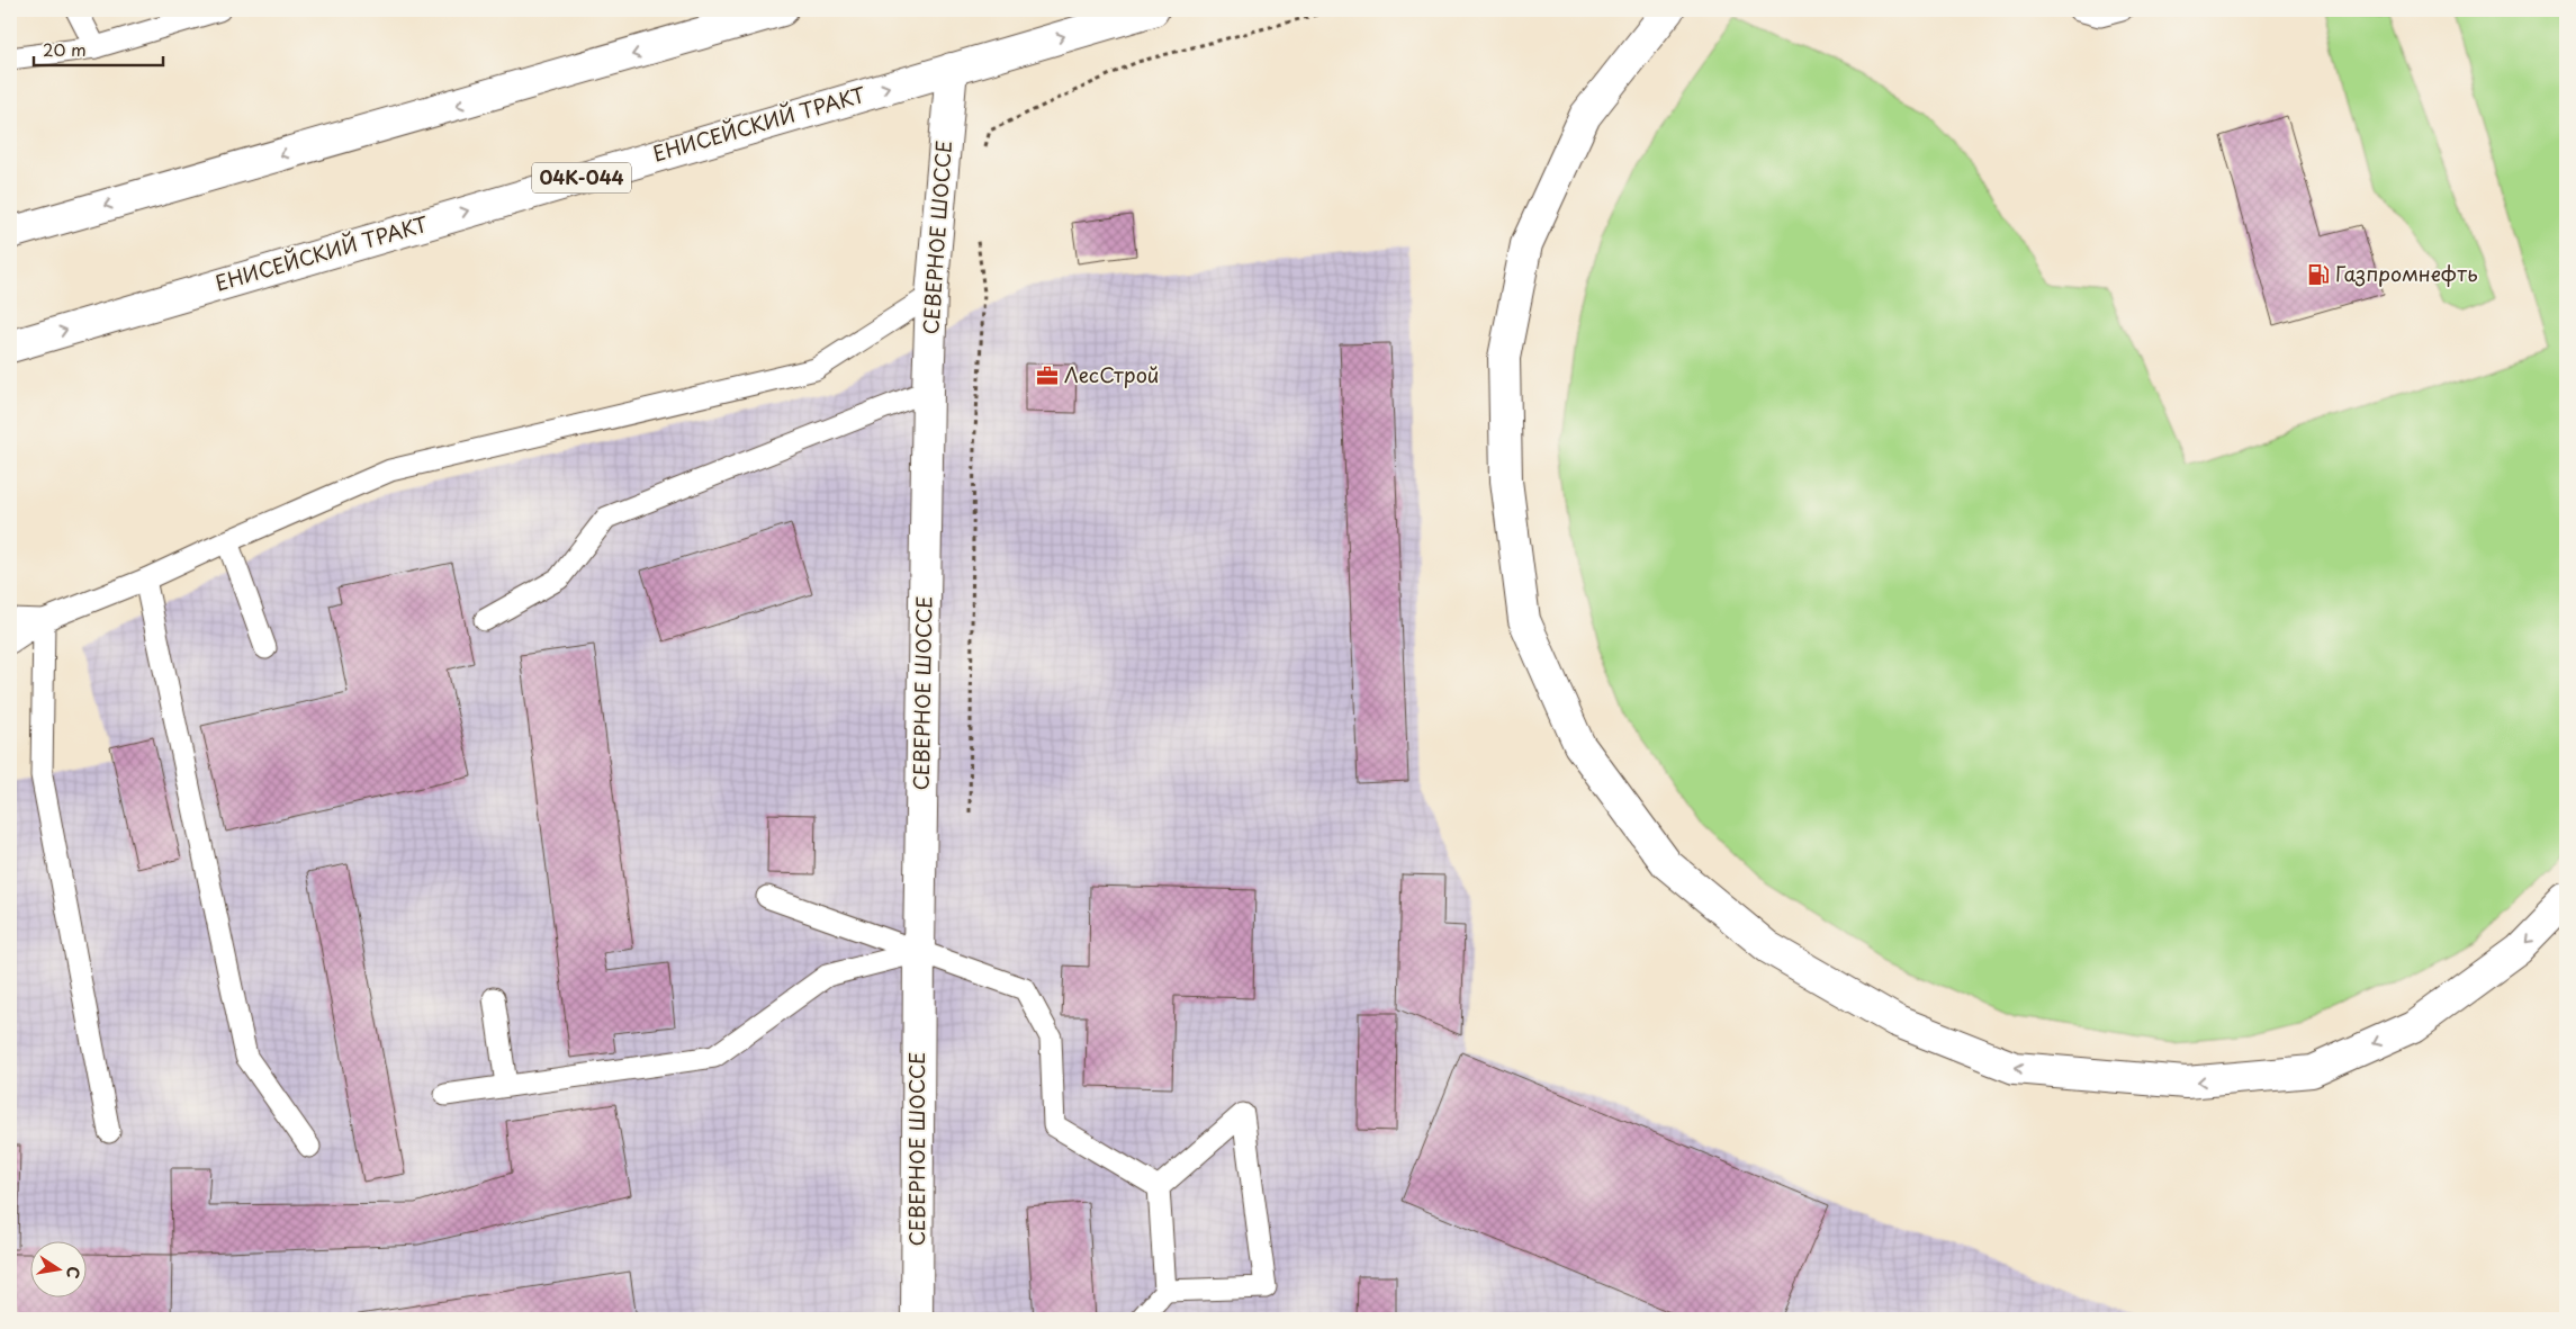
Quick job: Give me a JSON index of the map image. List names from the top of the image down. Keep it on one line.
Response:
{"streets":{"main road":["ЕНИСЕЙСКИЙ ТРАКТ","04К-044","СЕВЕРНОЕ ШОССЕ"]},"crossings":[["ЕНИСЕЙСКИЙ ТРАКТ","СЕВЕРНОЕ ШОССЕ"]],"places":{"fuel station":["Газпромнефть"],"office":["ЛесСтрой"]},"scale_bar":"20 m","north":"right"}
